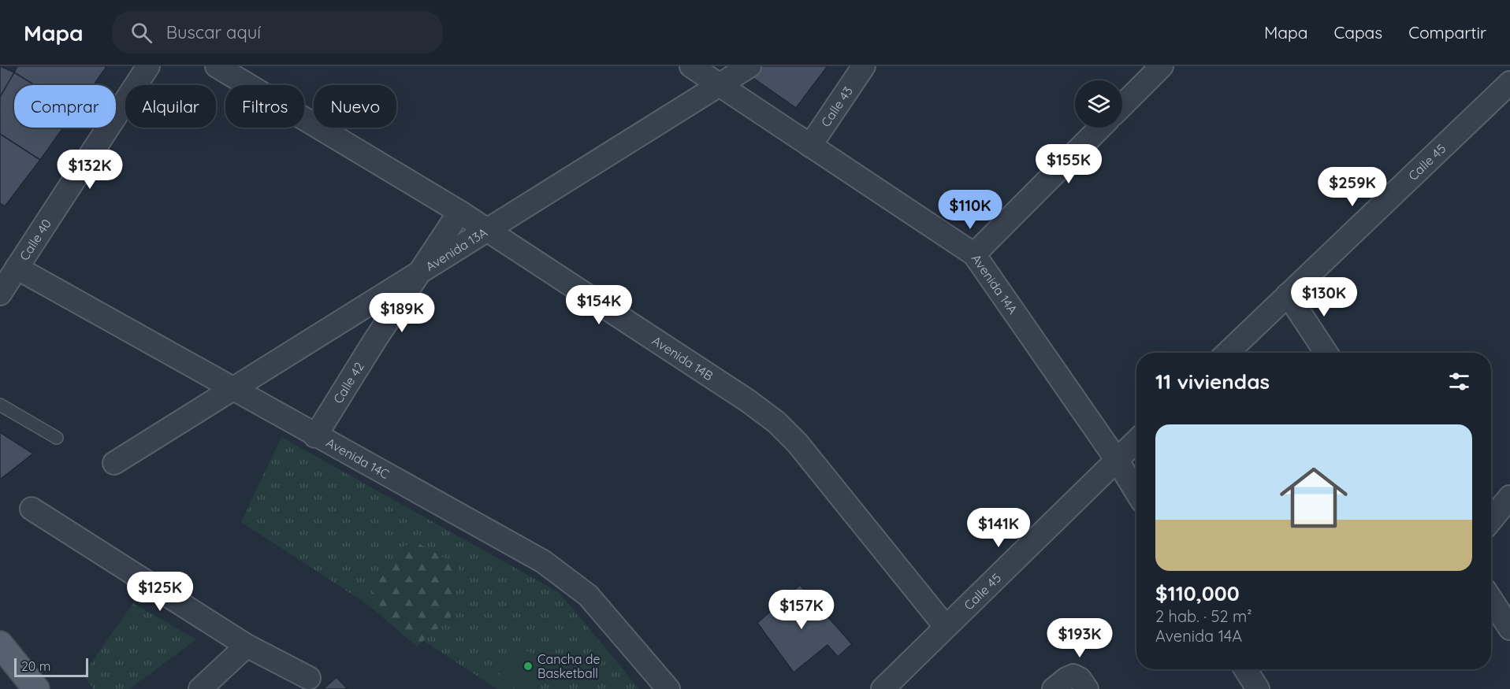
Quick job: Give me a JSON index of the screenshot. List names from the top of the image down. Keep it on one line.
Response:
{"streets":{"street":["Calle 43","Calle 45","Calle 40","Avenida 13A","Avenida 14A","Avenida 14B","Calle 42","Avenida 14C"]},"crossings":[["Calle 43","Avenida 14A"],["Calle 45","Avenida 14A"],["Calle 45","Avenida 14B"],["Calle 40","Avenida 14C"],["Avenida 14B","Calle 42"],["Calle 42","Avenida 14C"]],"places":["Cancha de Basketball"],"scale_bar":"20 m","page":{"header":"Mapa","search":"Buscar aquí","nav":["Mapa","Capas","Compartir"],"chip":["Comprar","Alquilar","Filtros","Nuevo"],"price":["$155K","$132K","$259K","$110K","$130K","$154K","$189K","$141K","$125K","$157K","$193K"],"heading":"11 viviendas","list":[{"name":"$110,000","note":"2 hab. · 52 m² · Avenida 14A"}],"scale":"20 m"}}
